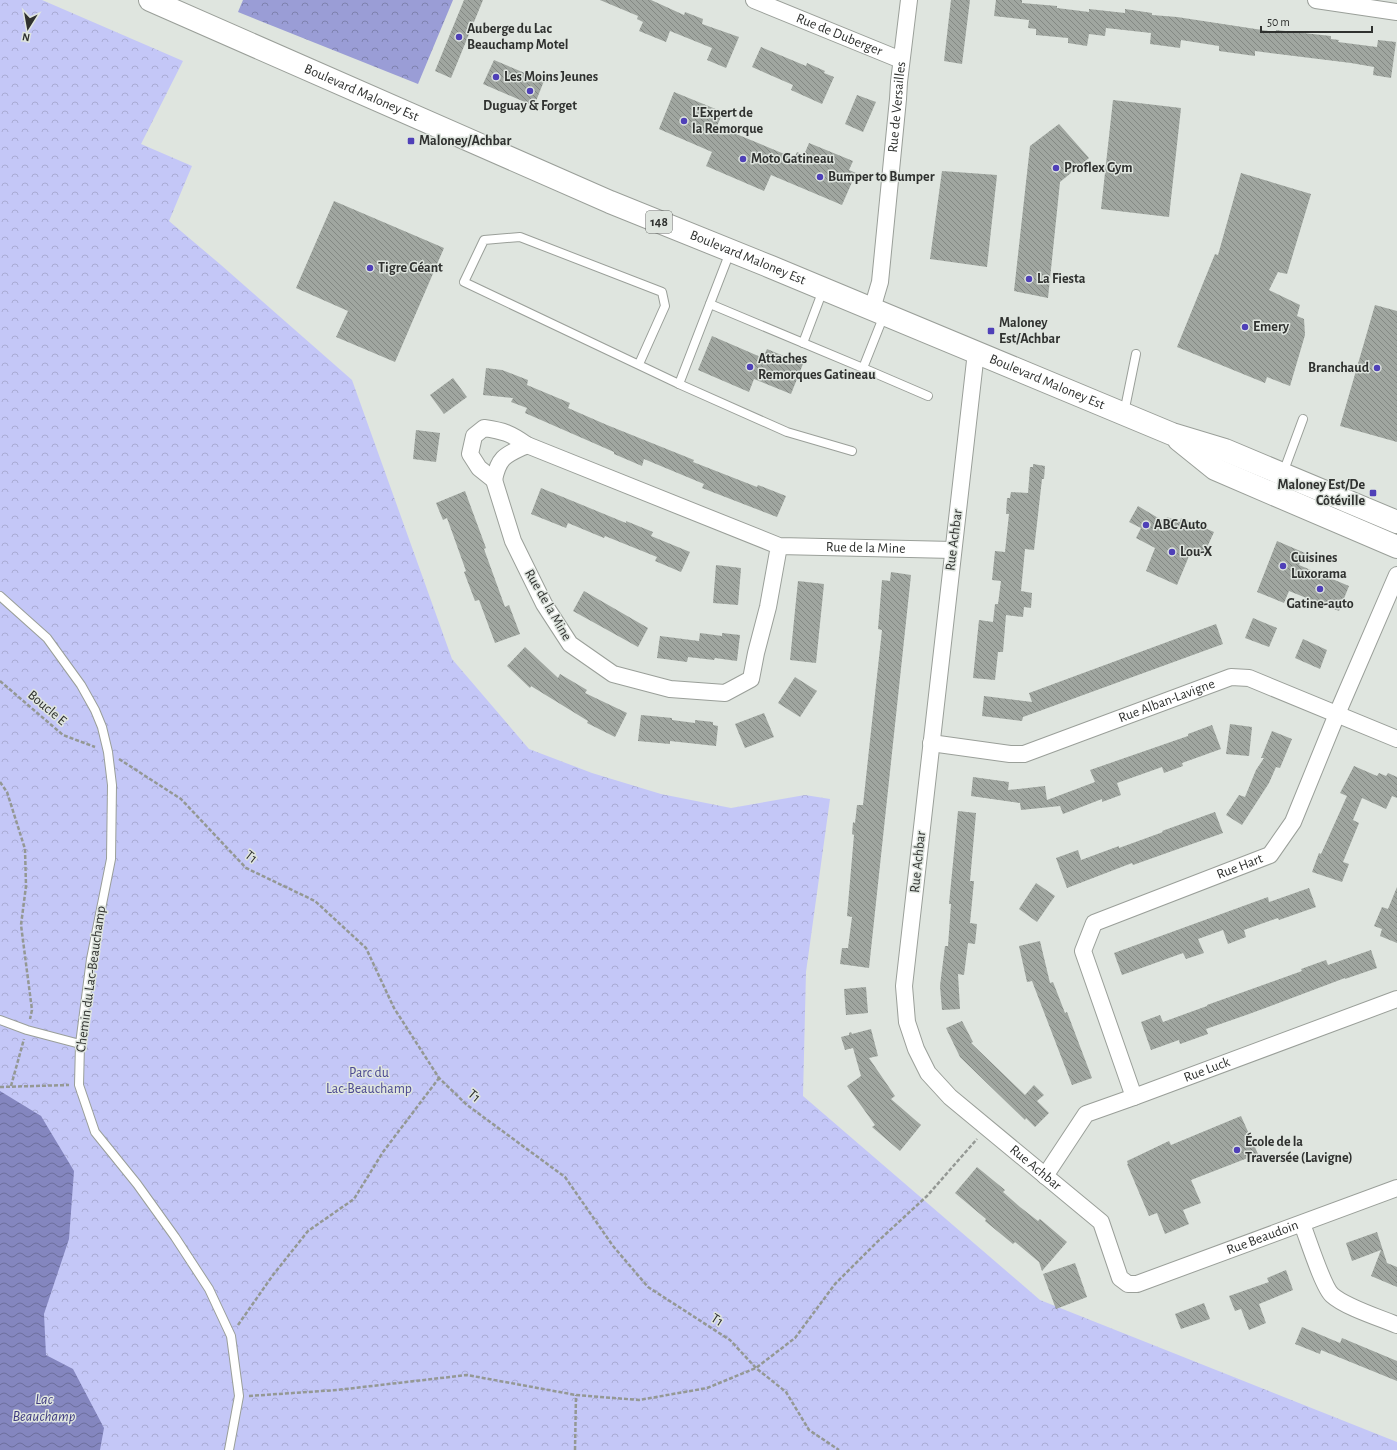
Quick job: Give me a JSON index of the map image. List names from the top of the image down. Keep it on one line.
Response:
{"streets":{"main road":["Boulevard Maloney Est","148"],"street":["Rue de Duberger","Rue de Versailles","Rue Achbar","Rue de la Mine","Rue Alban-Lavigne","Rue Hart","Rue Luck","Rue Beaudoin"],"lane":["Chemin du Lac-Beauchamp"],"path":["Boucle E","T1"]},"crossings":[["Rue de Duberger","Rue de Versailles"],["Boulevard Maloney Est","Rue de Versailles"],["Boulevard Maloney Est","Rue Achbar"],["Rue Achbar","Rue de la Mine"],["Rue Achbar","Rue Alban-Lavigne"],["Rue Achbar","Rue Luck"],["Rue Achbar","Rue Beaudoin"],["Rue Alban-Lavigne","Rue Hart"],["Boucle E","T1"],["Boucle E","Chemin du Lac-Beauchamp"],["T1","Chemin du Lac-Beauchamp"],["Rue Hart","Rue Luck"]],"water":["Lac Beauchamp"],"parks":["Parc du Lac-Beauchamp"],"places":{"other":["Auberge du Lac Beauchamp Motel","Les Moins Jeunes","Duguay & Forget","L'Expert de la Remorque","Moto Gatineau","Proflex Gym","Bumper to Bumper","Tigre Géant","La Fiesta","Emery","Attaches Remorques Gatineau","Branchaud","ABC Auto","Lou-X","Cuisines Luxorama","Gatine-auto","École de la Traversée (Lavigne)"],"transit":["Maloney/Achbar","Maloney Est/Achbar","Maloney Est/De Côtéville"]},"scale_bar":"50 m","north":"bottom"}
